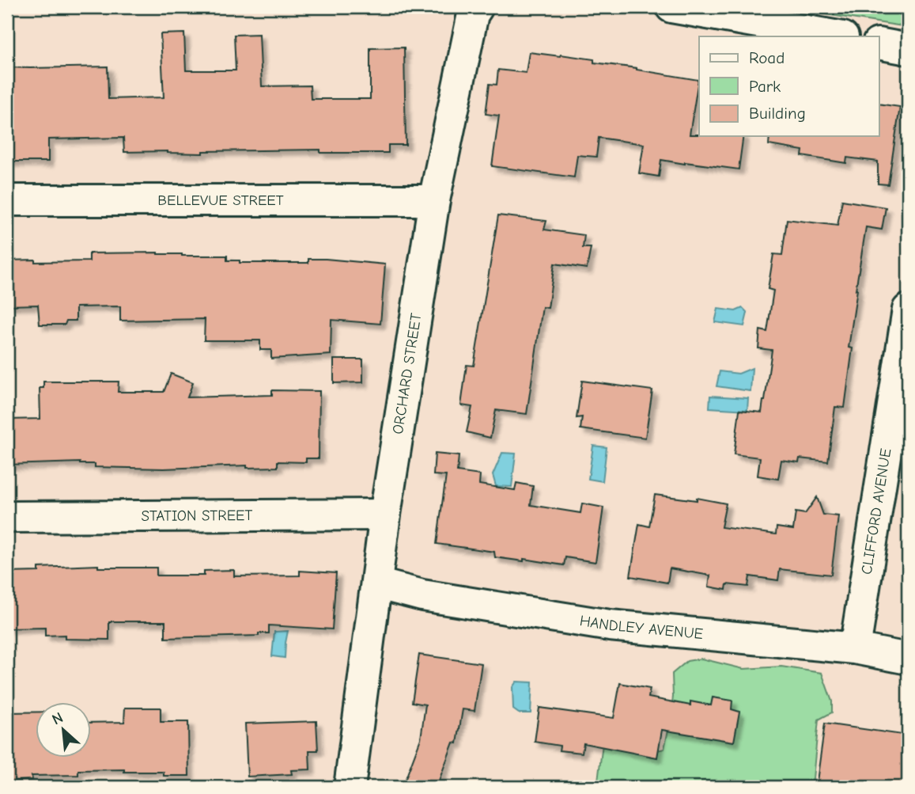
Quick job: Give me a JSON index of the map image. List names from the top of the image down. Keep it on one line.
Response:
{"streets":{"street":["BELLEVUE STREET","ORCHARD STREET","CLIFFORD AVENUE","STATION STREET","HANDLEY AVENUE"]},"crossings":[["BELLEVUE STREET","ORCHARD STREET"],["ORCHARD STREET","STATION STREET"],["ORCHARD STREET","HANDLEY AVENUE"],["CLIFFORD AVENUE","HANDLEY AVENUE"]],"legend":["Road","Park","Building"],"north":"top left"}
